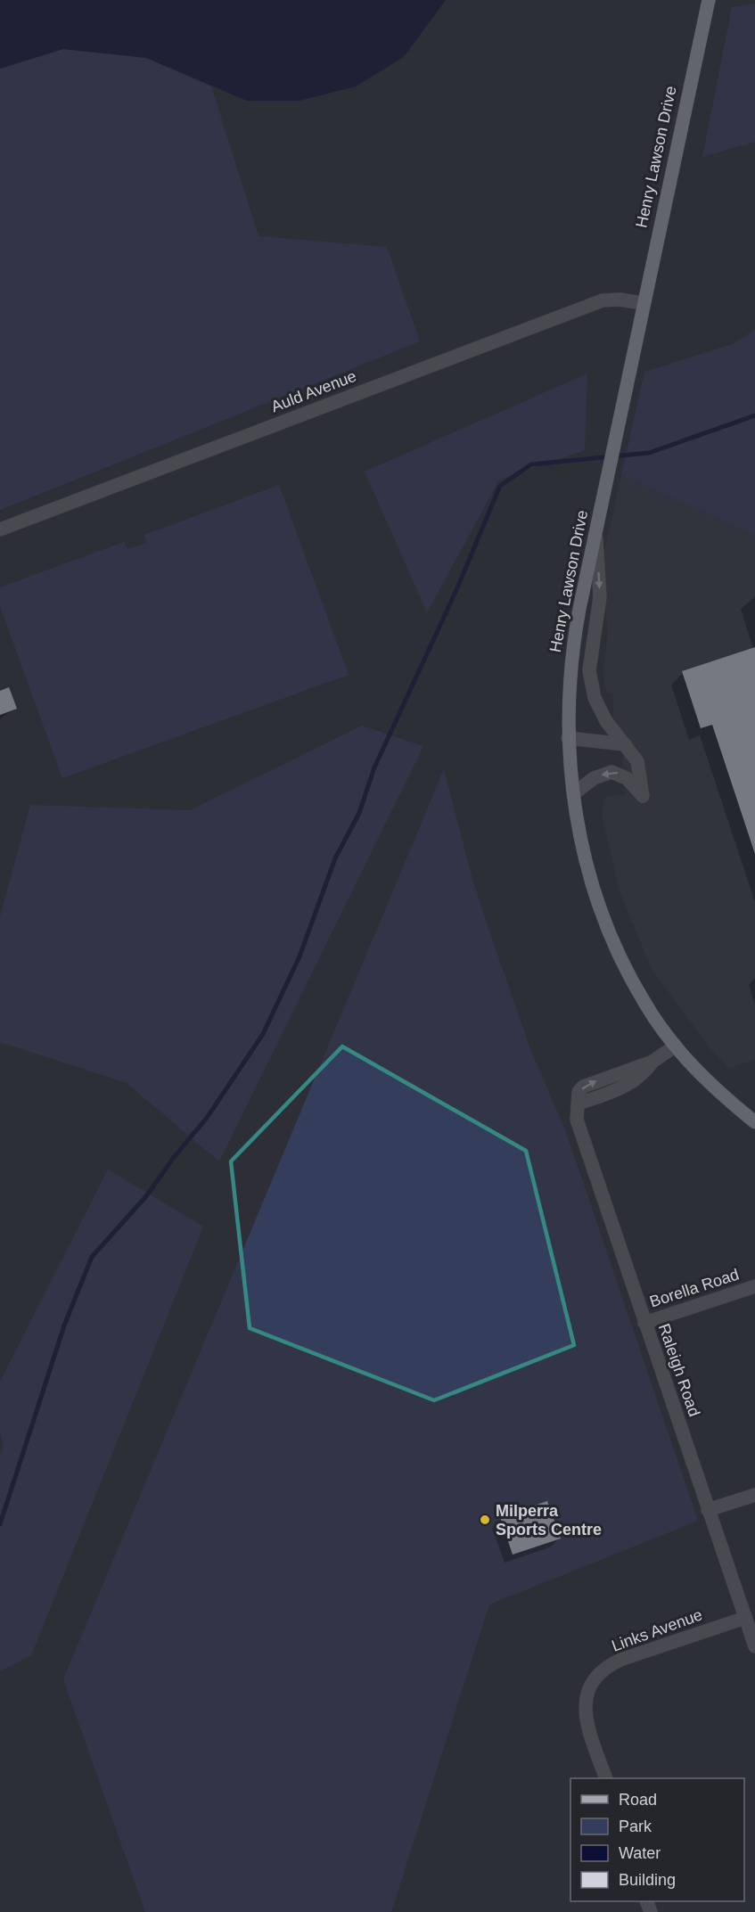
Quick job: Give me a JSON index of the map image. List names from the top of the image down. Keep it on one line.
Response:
{"streets":{"main road":["Henry Lawson Drive"],"street":["Auld Avenue","Borella Road","Raleigh Road","Links Avenue"]},"crossings":[["Henry Lawson Drive","Auld Avenue"],["Henry Lawson Drive","Raleigh Road"],["Borella Road","Raleigh Road"],["Raleigh Road","Links Avenue"]],"places":["Milperra Sports Centre"],"legend":["Road","Park","Water","Building"]}
